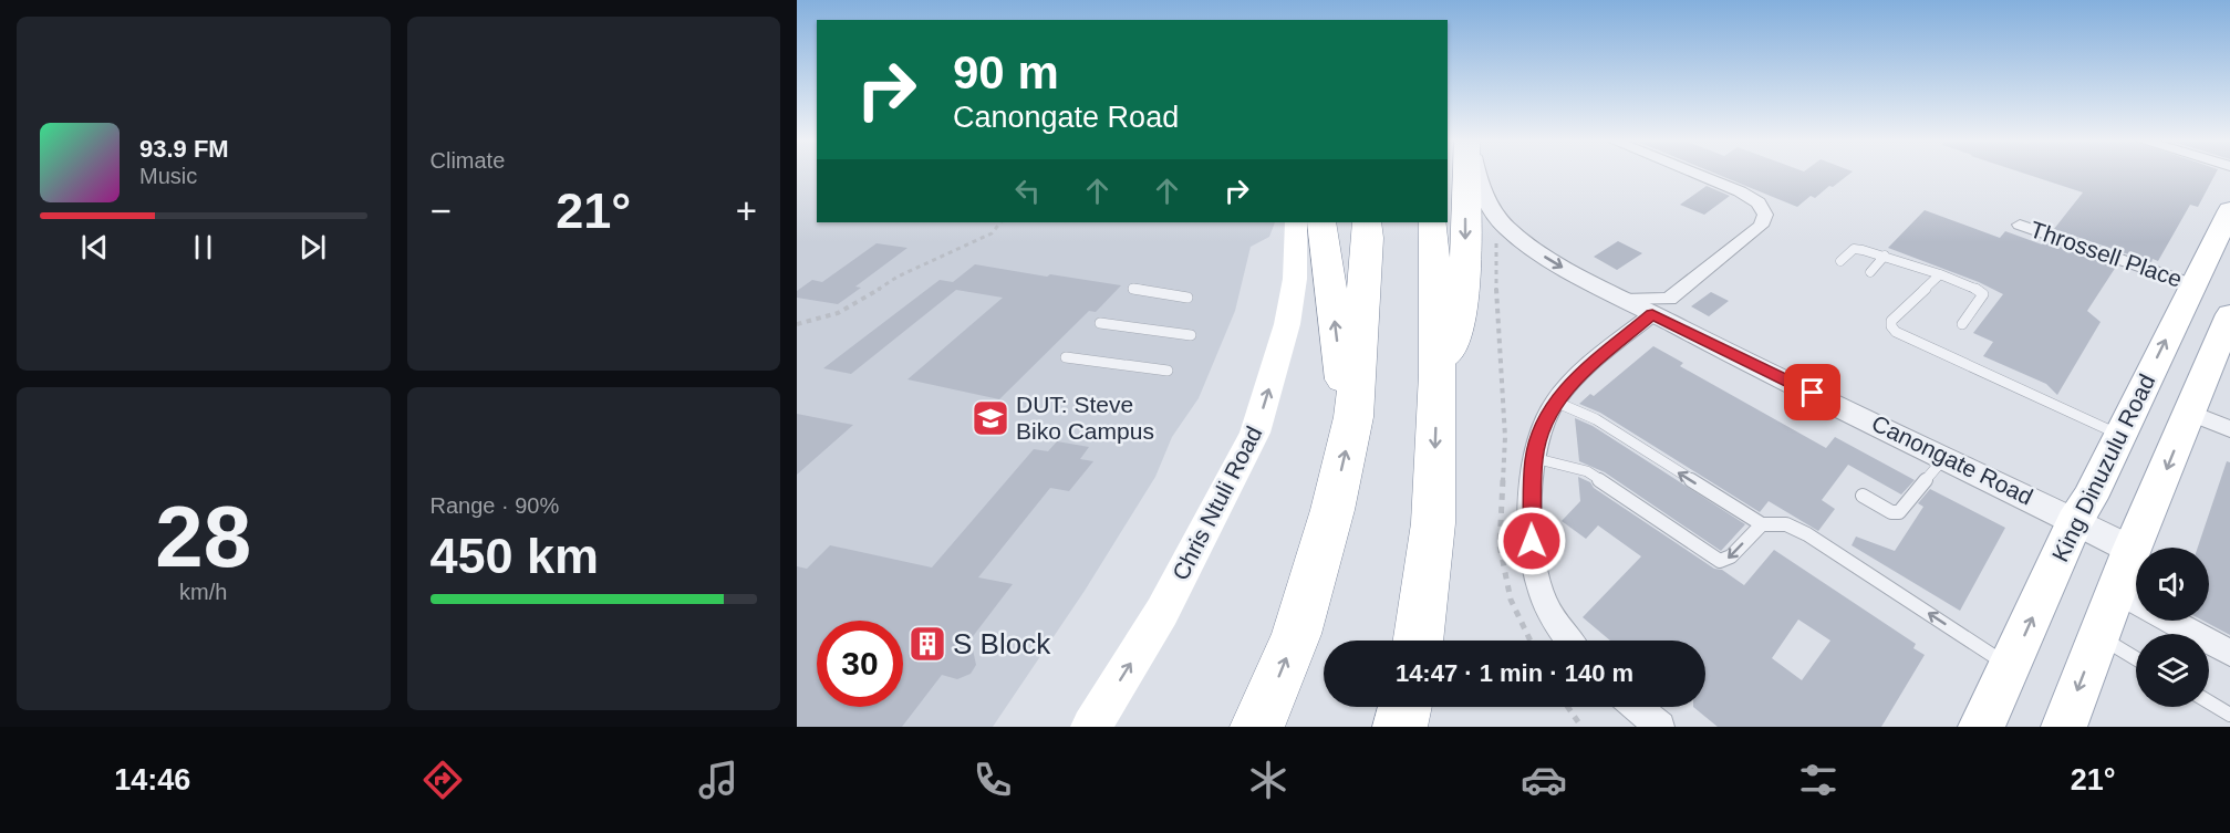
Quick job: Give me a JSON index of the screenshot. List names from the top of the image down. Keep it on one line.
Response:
{"streets":{"main road":["King Dinuzulu Road","Chris Ntuli Road"],"street":["Throssell Place","Canongate Road"]},"crossings":[["Throssell Place","King Dinuzulu Road"],["Canongate Road","King Dinuzulu Road"]],"one_way":["Chris Ntuli Road"],"places":{"school or university":["DUT: Steve Biko Campus"],"building":["S Block"]},"page":{"tile":["Climate",["28","km/h"],["Range · 90%","450 km"]],"turn":["90 m","Canongate Road"],"song":["93.9 FM","Music"],"heat":["−","21°","+"],"limit":"30","trip":"14:47 · 1 min · 140 m","tabs":["14:46","21°"]}}
